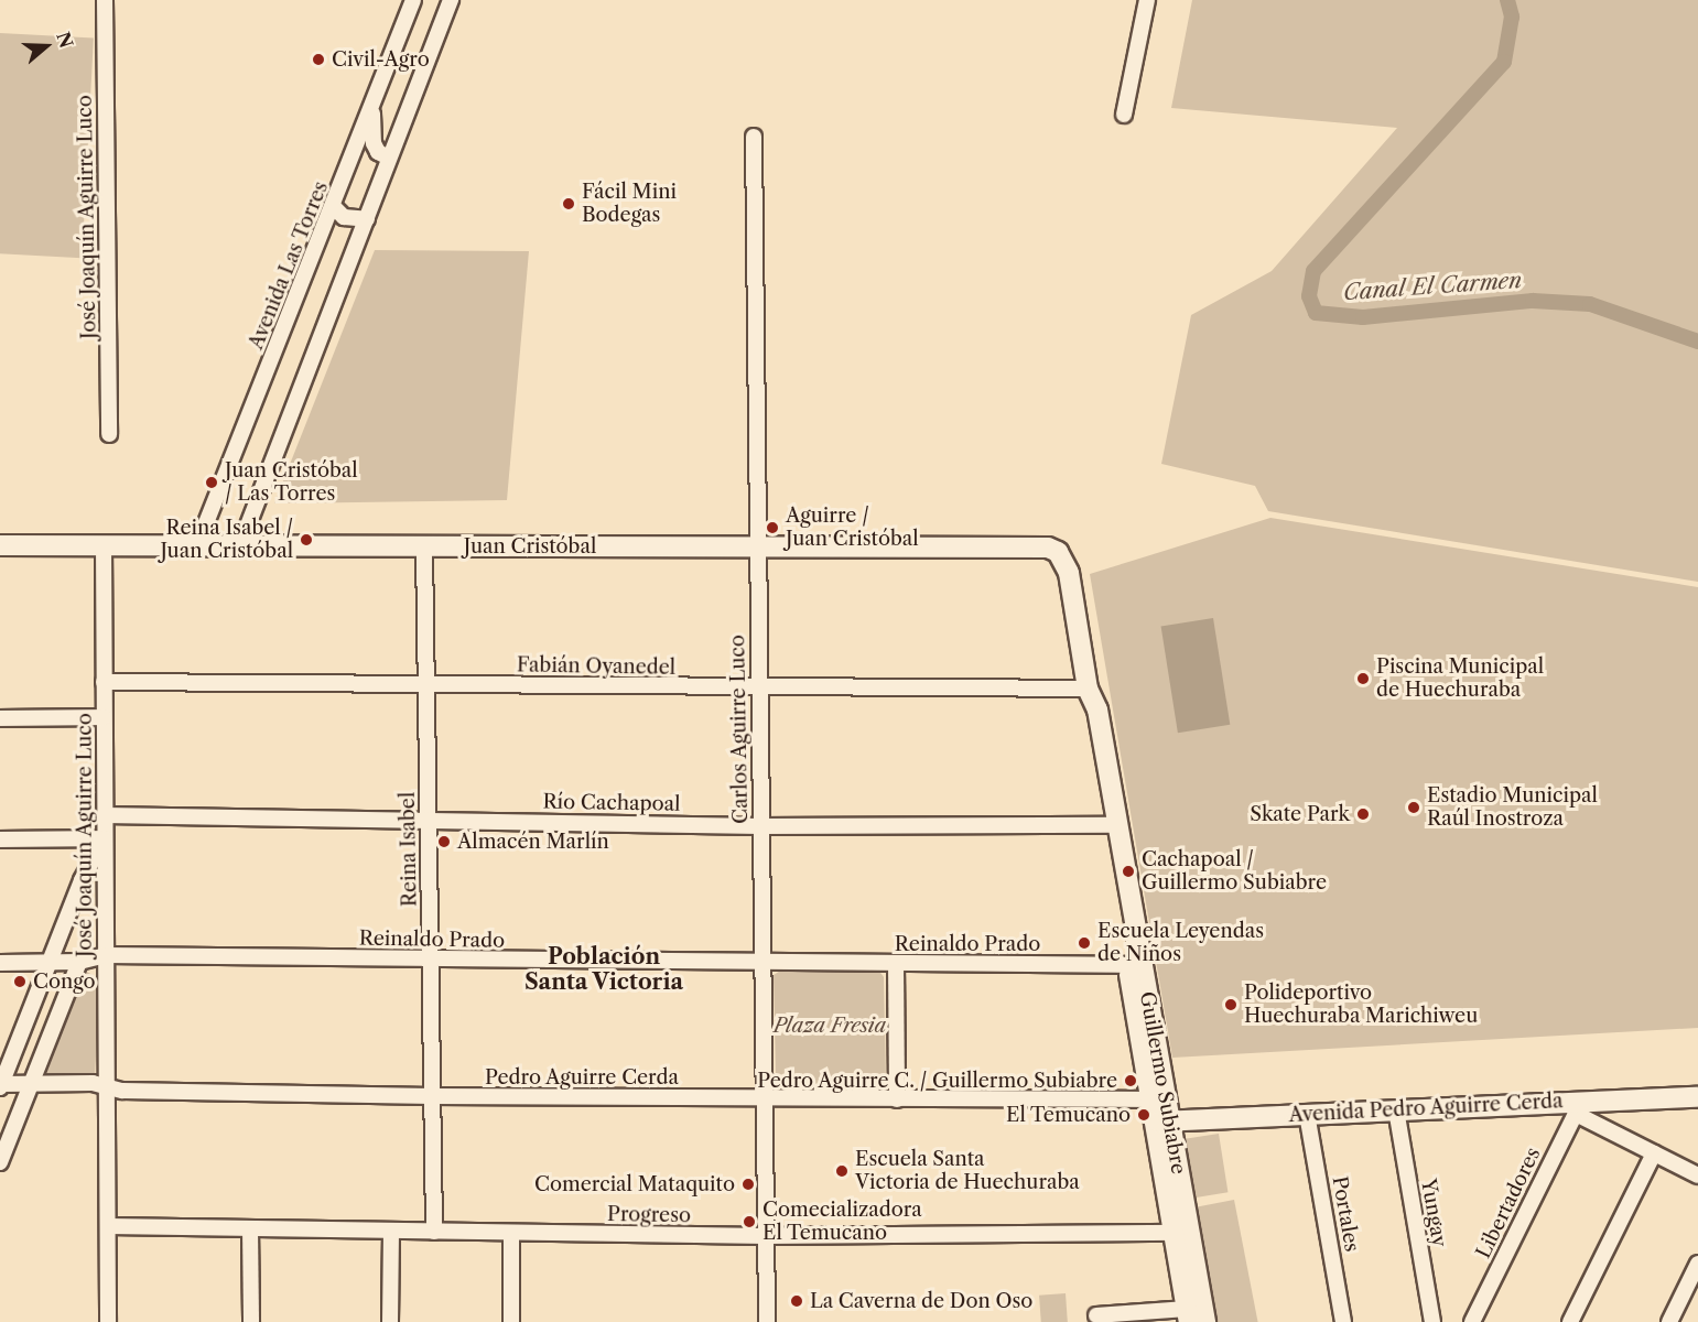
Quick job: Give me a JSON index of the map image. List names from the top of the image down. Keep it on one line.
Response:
{"streets":{"street":["José Joaquín Aguirre Luco","Avenida Las Torres","Juan Cristóbal","Fabián Oyanedel","Carlos Aguirre Luco","Río Cachapoal","Reina Isabel","Reinaldo Prado","Pedro Aguirre Cerda","Guillermo Subiabre","Avenida Pedro Aguirre Cerda","Libertadores","Yungay","Portales","Progreso"]},"crossings":[["José Joaquín Aguirre Luco","Juan Cristóbal"],["José Joaquín Aguirre Luco","Fabián Oyanedel"],["José Joaquín Aguirre Luco","Río Cachapoal"],["José Joaquín Aguirre Luco","Reinaldo Prado"],["José Joaquín Aguirre Luco","Pedro Aguirre Cerda"],["José Joaquín Aguirre Luco","Progreso"],["Avenida Las Torres","Juan Cristóbal"],["Juan Cristóbal","Carlos Aguirre Luco"],["Juan Cristóbal","Reina Isabel"],["Juan Cristóbal","Guillermo Subiabre"],["Fabián Oyanedel","Carlos Aguirre Luco"],["Fabián Oyanedel","Reina Isabel"],["Fabián Oyanedel","Guillermo Subiabre"],["Carlos Aguirre Luco","Río Cachapoal"],["Carlos Aguirre Luco","Reinaldo Prado"],["Carlos Aguirre Luco","Pedro Aguirre Cerda"],["Carlos Aguirre Luco","Progreso"],["Río Cachapoal","Reina Isabel"],["Río Cachapoal","Guillermo Subiabre"],["Reina Isabel","Reinaldo Prado"],["Reina Isabel","Pedro Aguirre Cerda"],["Reina Isabel","Progreso"],["Reinaldo Prado","Guillermo Subiabre"],["Pedro Aguirre Cerda","Guillermo Subiabre"],["Guillermo Subiabre","Avenida Pedro Aguirre Cerda"],["Guillermo Subiabre","Progreso"],["Avenida Pedro Aguirre Cerda","Libertadores"],["Avenida Pedro Aguirre Cerda","Yungay"],["Avenida Pedro Aguirre Cerda","Portales"]],"districts":["Población Santa Victoria"],"water":["Canal El Carmen"],"parks":["Plaza Fresia"],"places":["Civil-Agro","Fácil Mini Bodegas","Juan Cristóbal / Las Torres","Aguirre / Juan Cristóbal","Reina Isabel / Juan Cristóbal","Piscina Municipal de Huechuraba","Estadio Municipal Raúl Inostroza","Skate Park","Almacén Marlín","Cachapoal / Guillermo Subiabre","Escuela Leyendas de Niños","Congo","Polideportivo Huechuraba Marichiweu","Pedro Aguirre C. / Guillermo Subiabre","El Temucano","Escuela Santa Victoria de Huechuraba","Comercial Mataquito","Comecializadora El Temucano","La Caverna de Don Oso"],"north":"right"}
